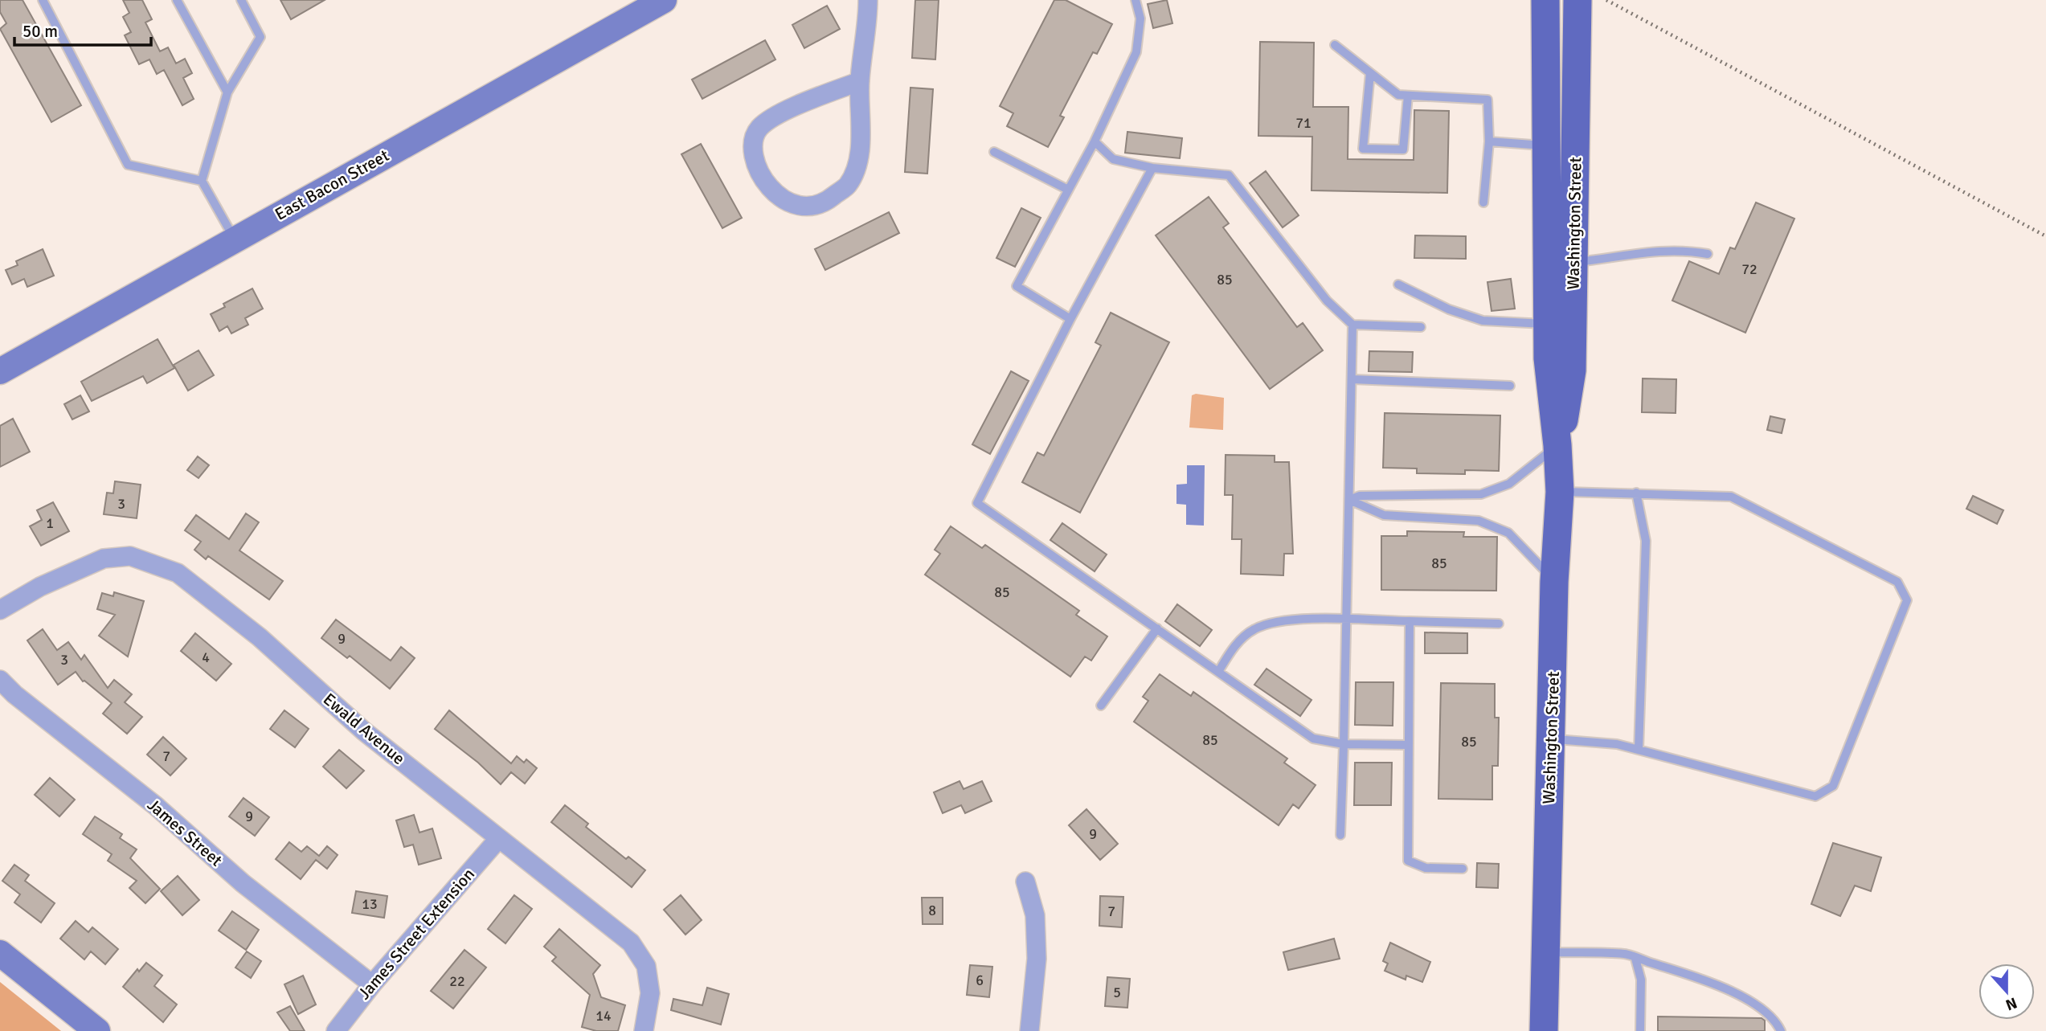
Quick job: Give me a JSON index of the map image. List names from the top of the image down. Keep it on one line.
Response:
{"streets":{"main road":["East Bacon Street","Washington Street"],"street":["Ewald Avenue","James Street","James Street Extension"]},"crossings":[["Ewald Avenue","James Street Extension"],["James Street","James Street Extension"]],"house_numbers":["71","72","85","3","1","85","85","9","4","3","85","85","7","9","9","13","8","7","6","22","5","14"],"scale_bar":"50 m","north":"bottom"}
